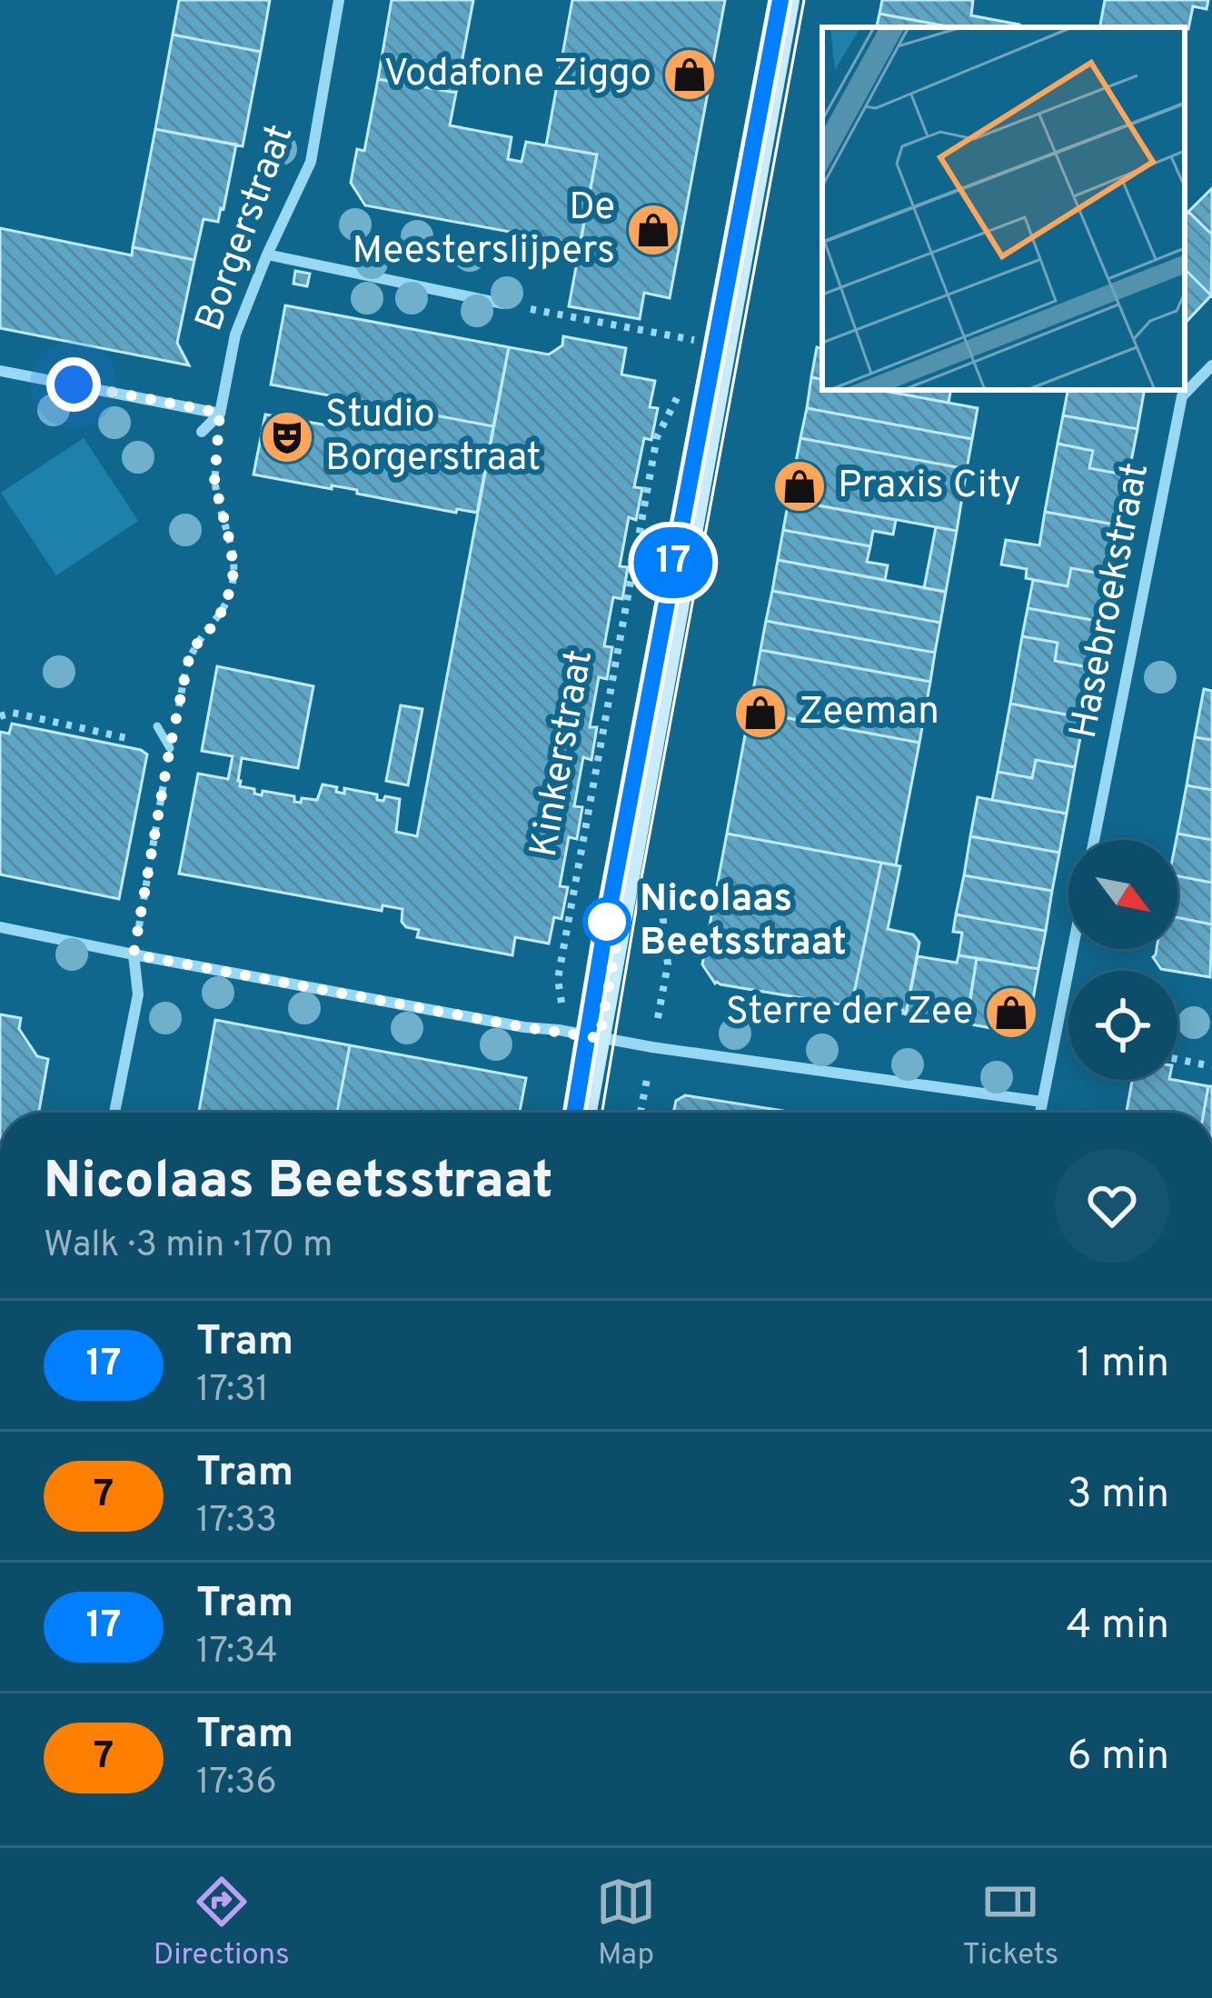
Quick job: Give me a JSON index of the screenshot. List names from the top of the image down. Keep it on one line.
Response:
{"streets":{"street":["Borgerstraat","Hasebroekstraat"],"path":["Kinkerstraat"]},"places":{"shop":["Vodafone Ziggo","De Meesterslijpers","Praxis City","Zeeman","Sterre der Zee"],"theatre":["Studio Borgerstraat"],"other":["Nicolaas Beetsstraat"]},"lines":["tram line 17"],"north":"bottom right","page":{"on_map":"17","heading":["Nicolaas Beetsstraat","Walk · 3 min · 170 m"],"list":[{"mark":"17","name":"Tram","note":"17:31","value":"1 min"},{"mark":"7","name":"Tram","note":"17:33","value":"3 min"},{"mark":"17","name":"Tram","note":"17:34","value":"4 min"},{"mark":"7","name":"Tram","note":"17:36","value":"6 min"}],"tabs":["Directions","Map","Tickets"]}}
